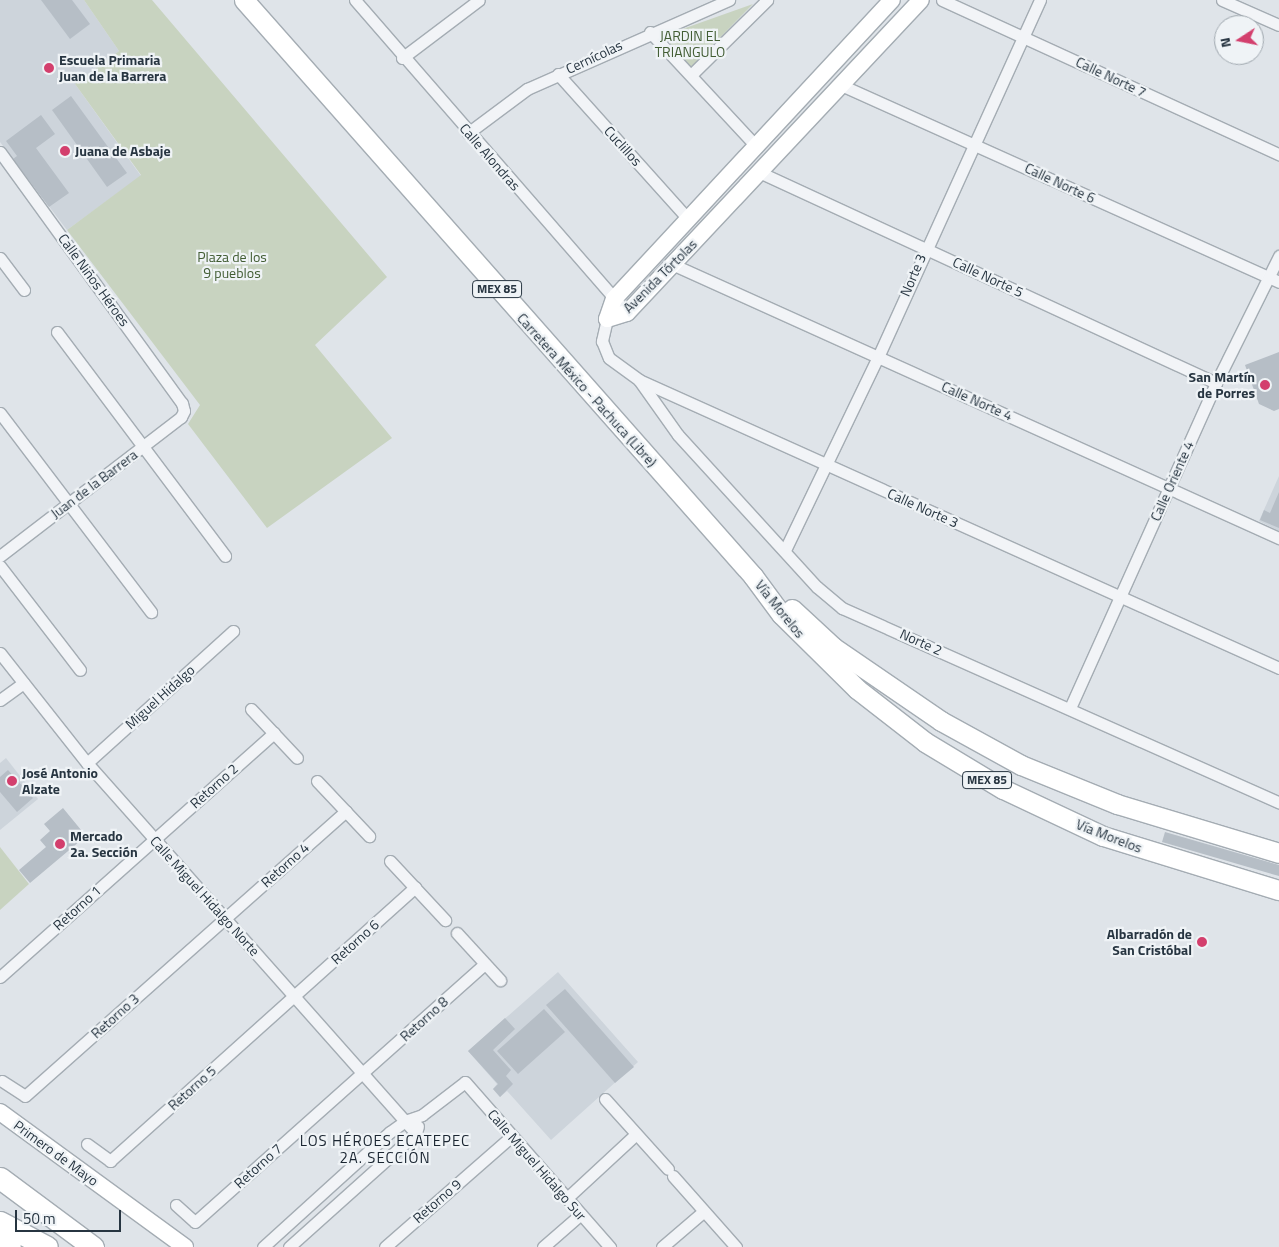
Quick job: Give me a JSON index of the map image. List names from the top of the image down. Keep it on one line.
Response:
{"streets":{"main road":["MEX 85","Carretera México - Pachuca (Libre)","Vía Morelos"],"street":["Cernícolas","Calle Norte 7","Cuclillos","Calle Alondras","Calle Norte 6","Norte 3","Avenida Tórtolas","Calle Norte 5","Calle Niños Héroes","Calle Norte 4","Calle Oriente 4","Juan de la Barrera","Calle Norte 3","Norte 2","Miguel Hidalgo","Retorno 2","Retorno 4","Calle Miguel Hidalgo Norte","Retorno 1","Retorno 6","Retorno 3","Retorno 8","Retorno 5","Primero de Mayo","Calle Miguel Hidalgo Sur","Retorno 7","Retorno 9"]},"crossings":[["Cernícolas","Cuclillos"],["Cernícolas","Calle Alondras"],["Calle Norte 7","Norte 3"],["Cuclillos","Avenida Tórtolas"],["Calle Alondras","Avenida Tórtolas"],["Calle Norte 6","Norte 3"],["Calle Norte 6","Avenida Tórtolas"],["Calle Norte 6","Calle Oriente 4"],["Norte 3","Calle Norte 5"],["Norte 3","Calle Norte 4"],["Norte 3","Calle Norte 3"],["Norte 3","Norte 2"],["Avenida Tórtolas","Calle Norte 5"],["Avenida Tórtolas","Calle Norte 4"],["Avenida Tórtolas","Calle Norte 3"],["Calle Norte 5","Calle Oriente 4"],["Calle Niños Héroes","Juan de la Barrera"],["Carretera México - Pachuca (Libre)","Vía Morelos"],["Calle Norte 4","Calle Oriente 4"],["Calle Oriente 4","Calle Norte 3"],["Calle Oriente 4","Norte 2"],["Calle Norte 3","Norte 2"],["Miguel Hidalgo","Calle Miguel Hidalgo Norte"],["Retorno 2","Calle Miguel Hidalgo Norte"],["Retorno 2","Retorno 1"],["Retorno 4","Calle Miguel Hidalgo Norte"],["Retorno 4","Retorno 3"],["Calle Miguel Hidalgo Norte","Retorno 1"],["Calle Miguel Hidalgo Norte","Retorno 6"],["Calle Miguel Hidalgo Norte","Retorno 3"],["Calle Miguel Hidalgo Norte","Retorno 8"],["Calle Miguel Hidalgo Norte","Retorno 5"],["Calle Miguel Hidalgo Norte","Retorno 7"],["Retorno 6","Retorno 5"],["Retorno 8","Retorno 7"],["Calle Miguel Hidalgo Sur","Retorno 9"]],"districts":["LOS HÉROES ECATEPEC 2A. SECCIÓN"],"parks":["JARDIN EL TRIANGULO","Plaza de los 9 pueblos"],"places":["Escuela Primaria Juan de la Barrera","Juana de Asbaje","San Martín de Porres","José Antonio Alzate","Mercado 2a. Sección","Albarradón de San Cristóbal"],"scale_bar":"50 m","north":"left"}
